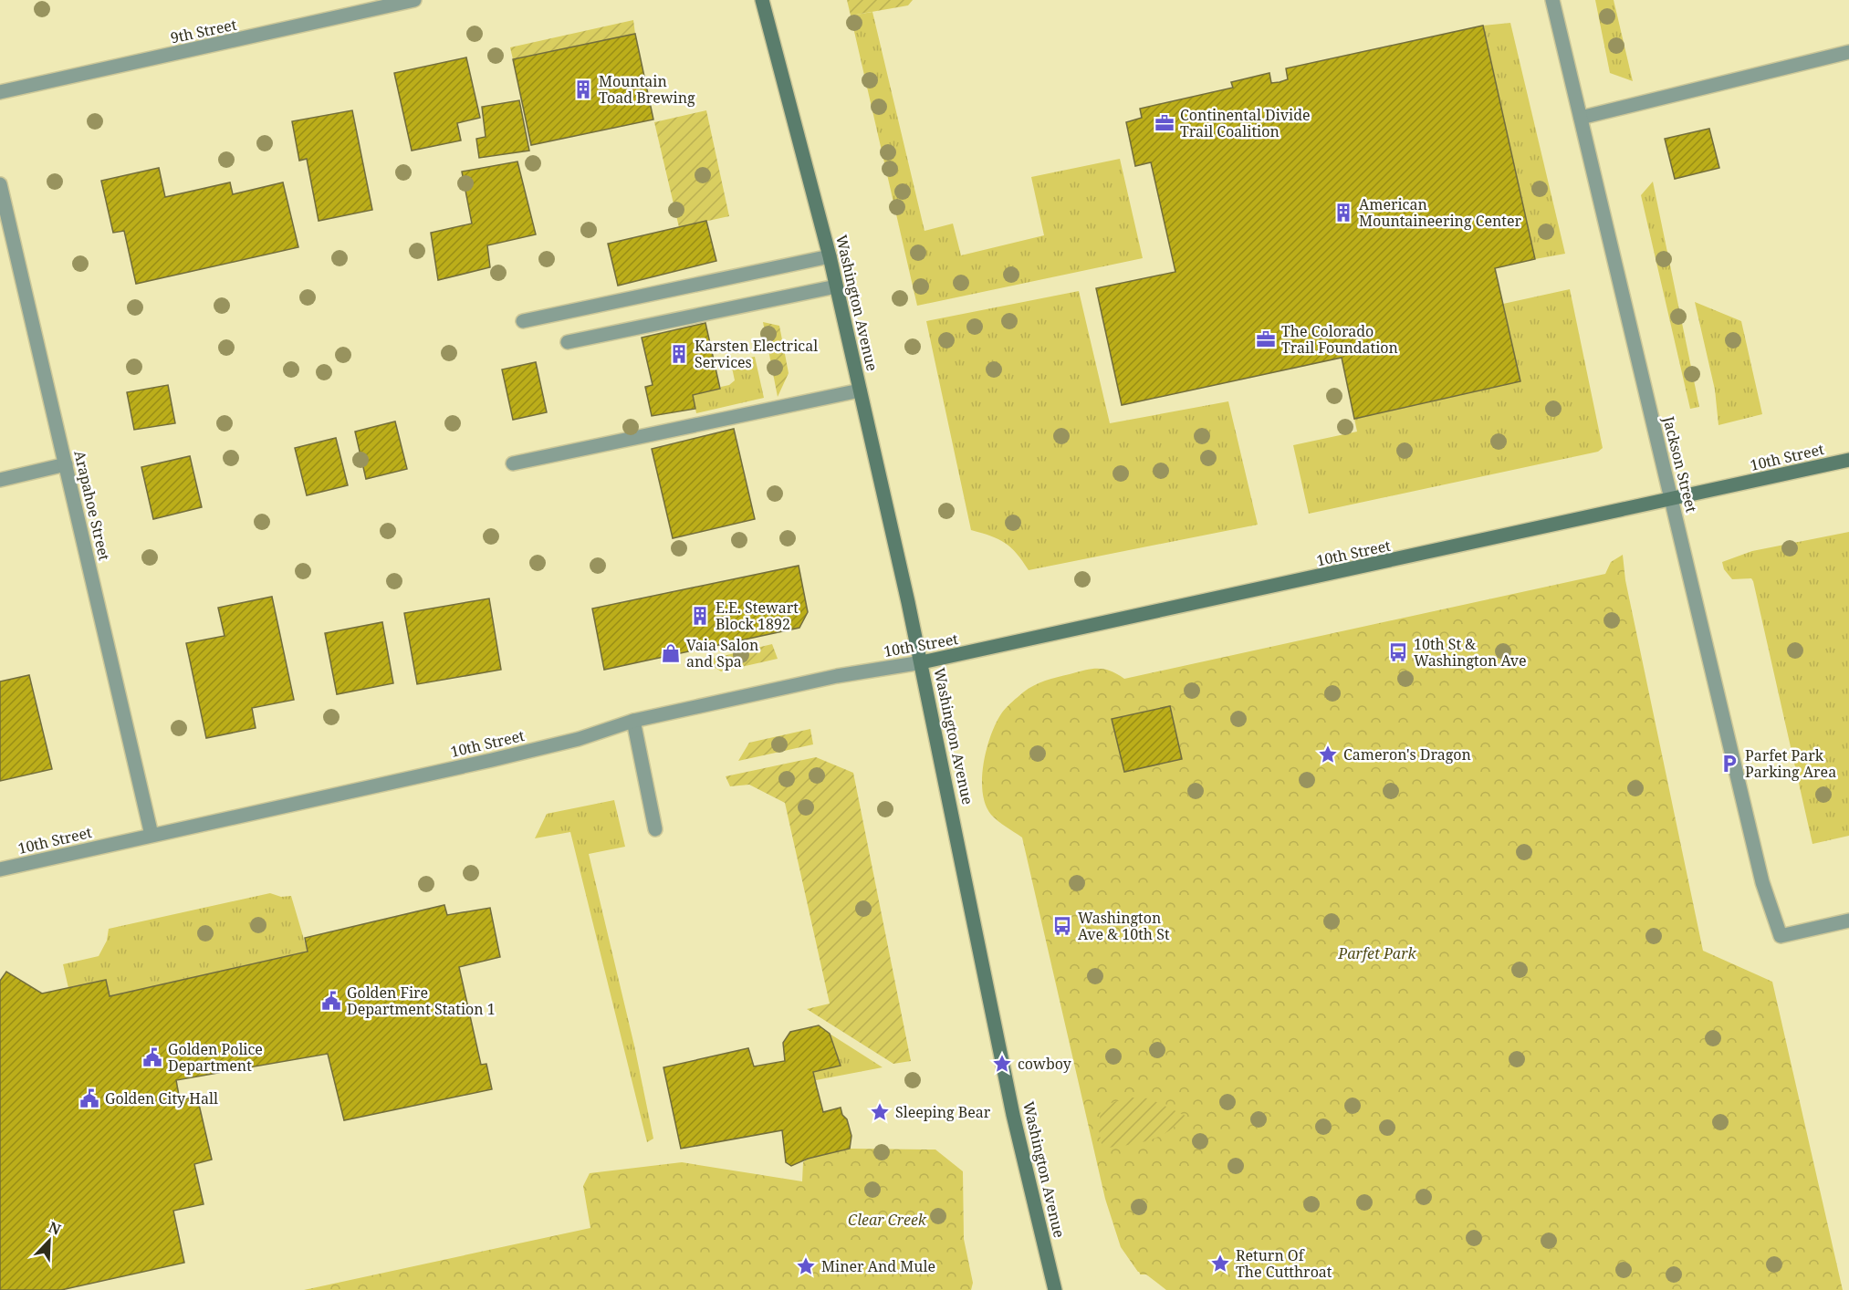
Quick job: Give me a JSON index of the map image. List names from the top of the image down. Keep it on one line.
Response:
{"streets":{"main road":["Washington Avenue","10th Street"],"street":["9th Street","Jackson Street","Arapahoe Street"]},"crossings":[["Washington Avenue","10th Street"],["10th Street","Jackson Street"],["10th Street","Arapahoe Street"]],"parks":["Parfet Park","Clear Creek"],"places":{"building":["Mountain Toad Brewing","American Mountaineering Center","Karsten Electrical Services","E.E. Stewart Block 1892"],"office":["Continental Divide Trail Coalition","The Colorado Trail Foundation"],"bus stop":["10th St & Washington Ave","Washington Ave & 10th St"],"shop":["Vaia Salon and Spa"],"place":["Cameron's Dragon","cowboy","Sleeping Bear","Return Of The Cutthroat","Miner And Mule"],"parking":["Parfet Park Parking Area"],"public building":["Golden Fire Department Station 1","Golden Police Department","Golden City Hall"]},"north":"top right"}
